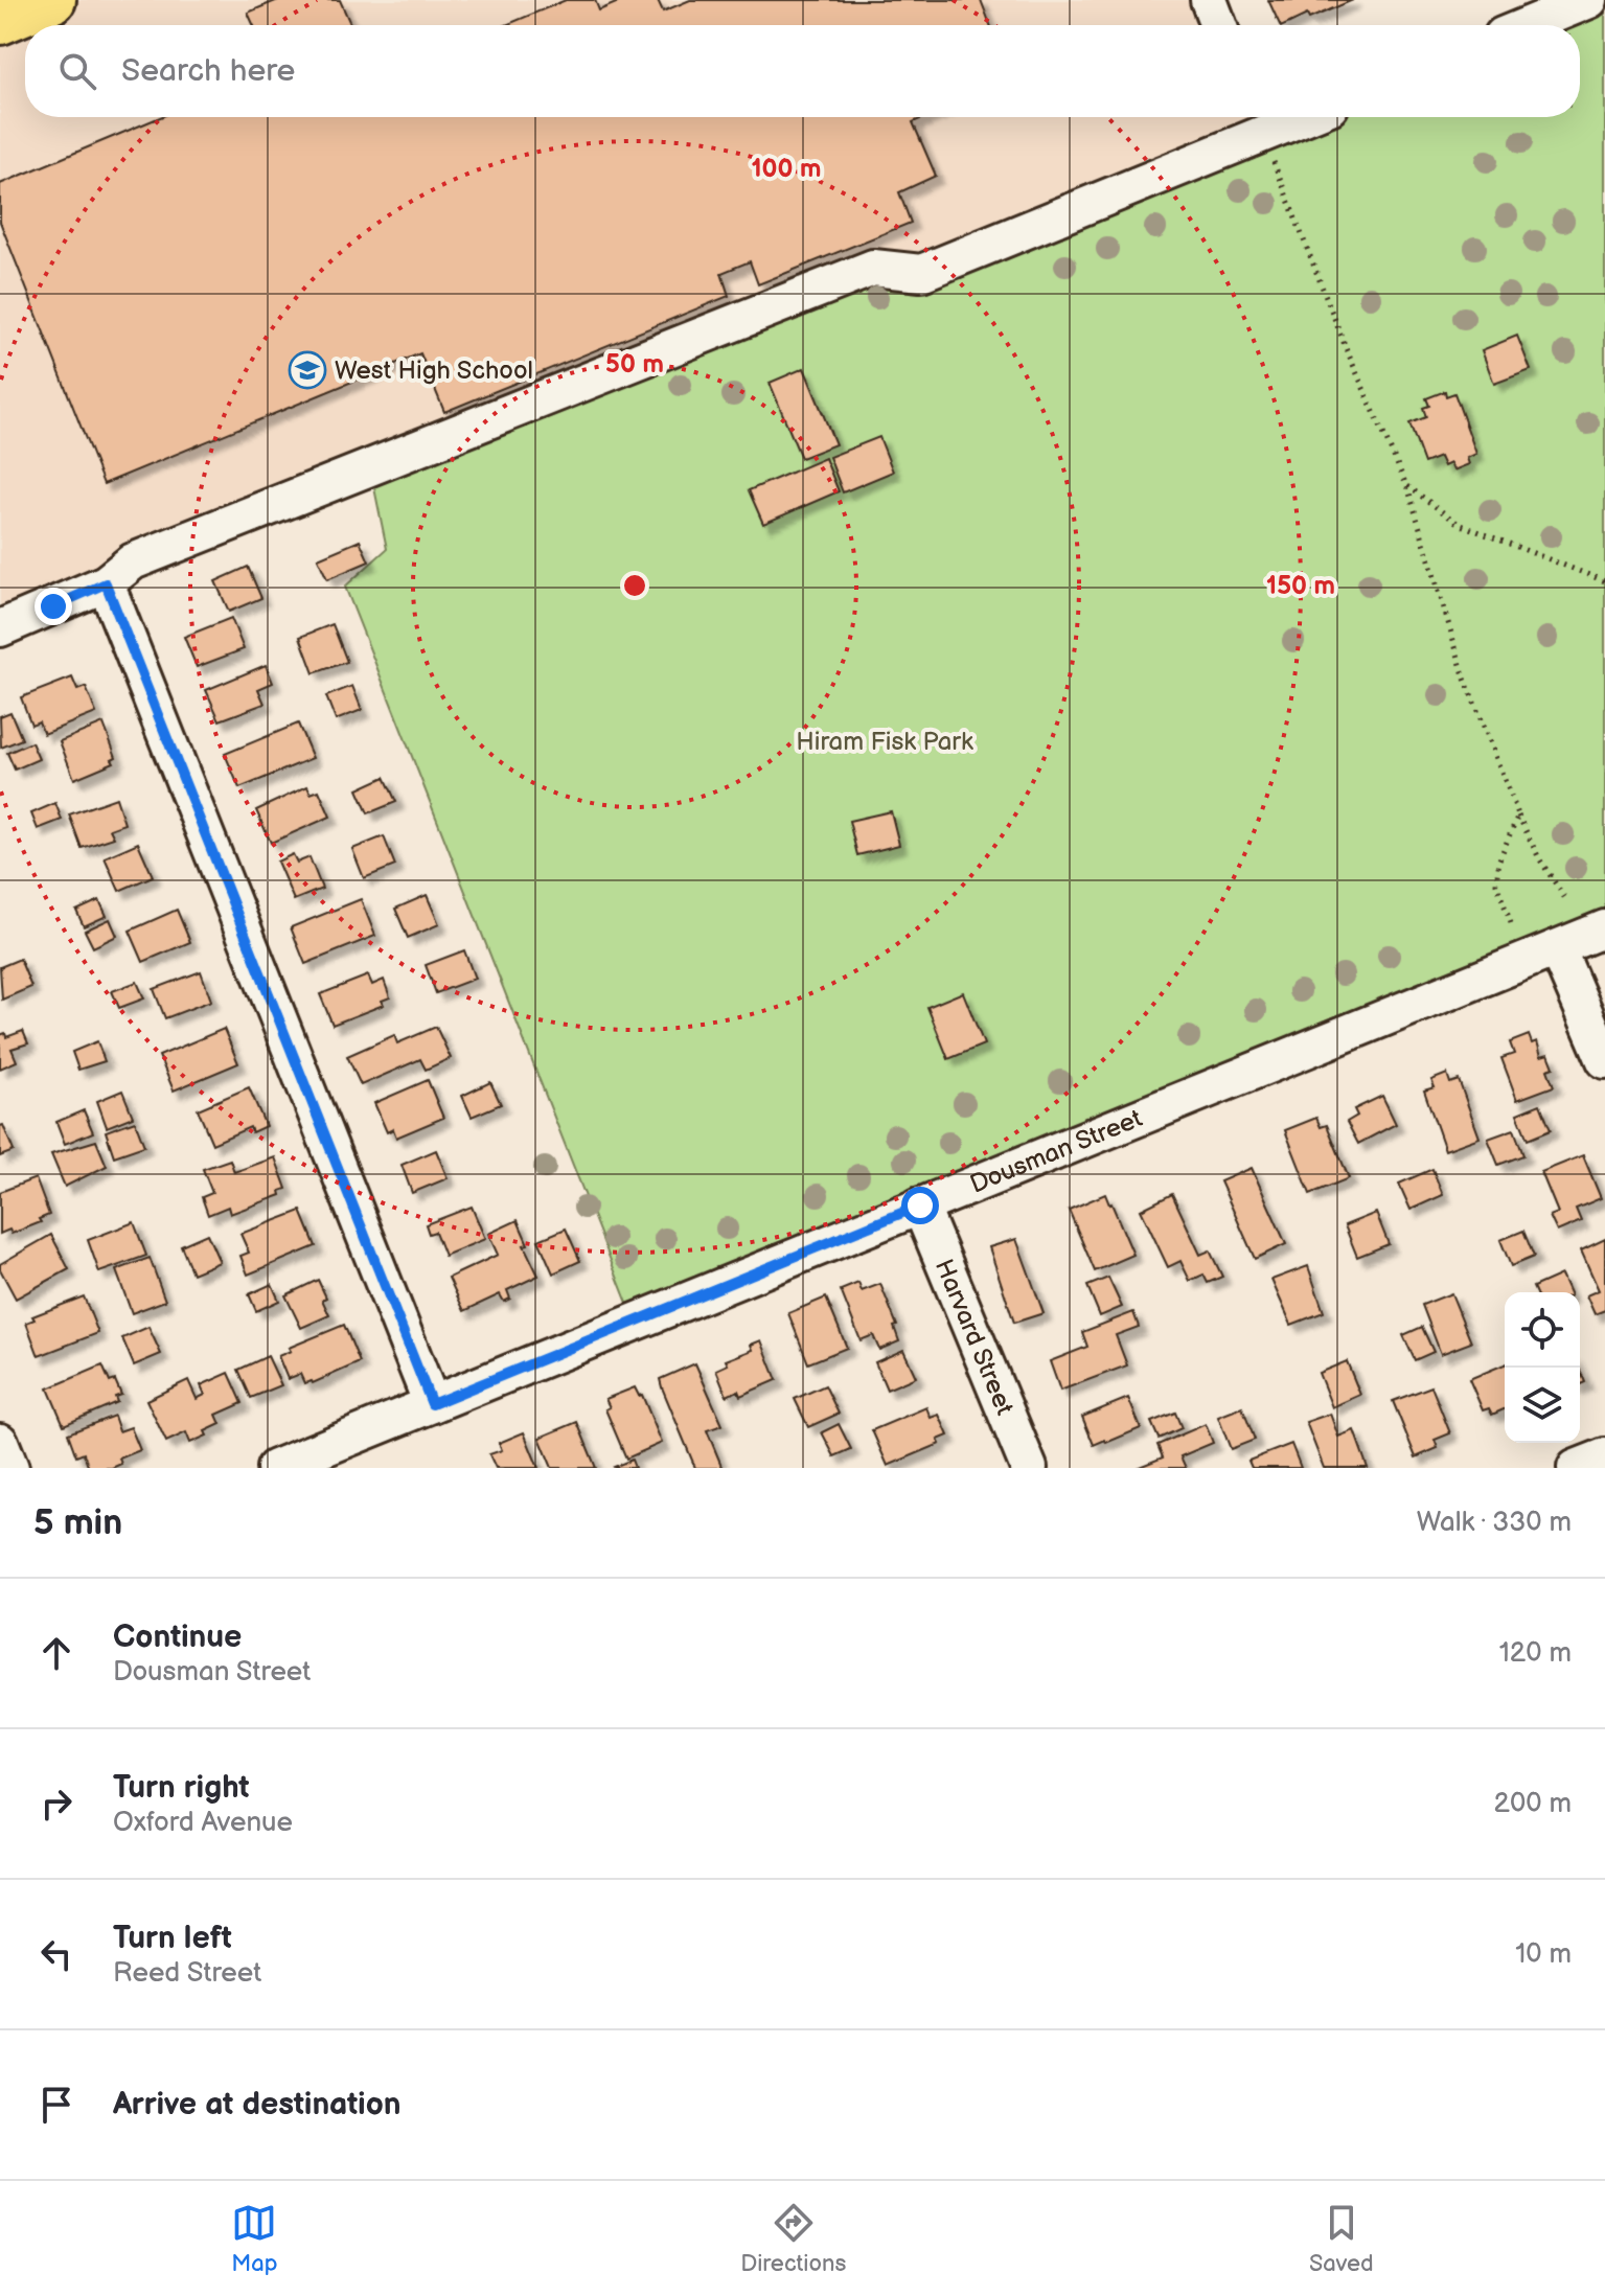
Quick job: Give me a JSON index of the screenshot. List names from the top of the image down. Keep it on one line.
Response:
{"streets":{"street":["Dousman Street","Harvard Street"]},"crossings":[["Dousman Street","Harvard Street"]],"parks":["Hiram Fisk Park"],"places":{"school or university":["West High School"]},"page":{"search":"Search here","heading":["5 min","Walk · 330 m"],"list":[["Continue","Dousman Street","120 m"],["Turn right","Oxford Avenue","200 m"],["Turn left","Reed Street","10 m"],"Arrive at destination"],"nav":["Map","Directions","Saved"]},"rings":["100 m","50 m","150 m"]}
